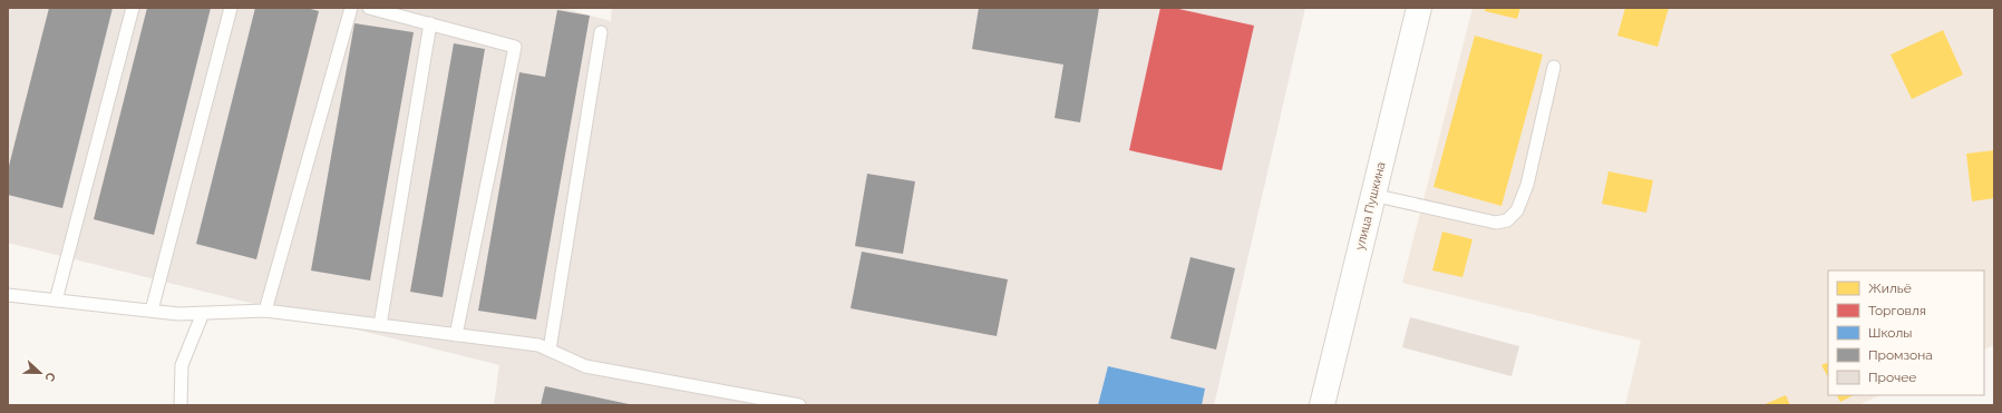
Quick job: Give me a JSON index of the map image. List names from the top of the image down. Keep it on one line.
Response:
{"streets":{"street":["улица Пушкина"]},"legend":["Жильё","Торговля","Школы","Промзона","Прочее"],"north":"right"}
